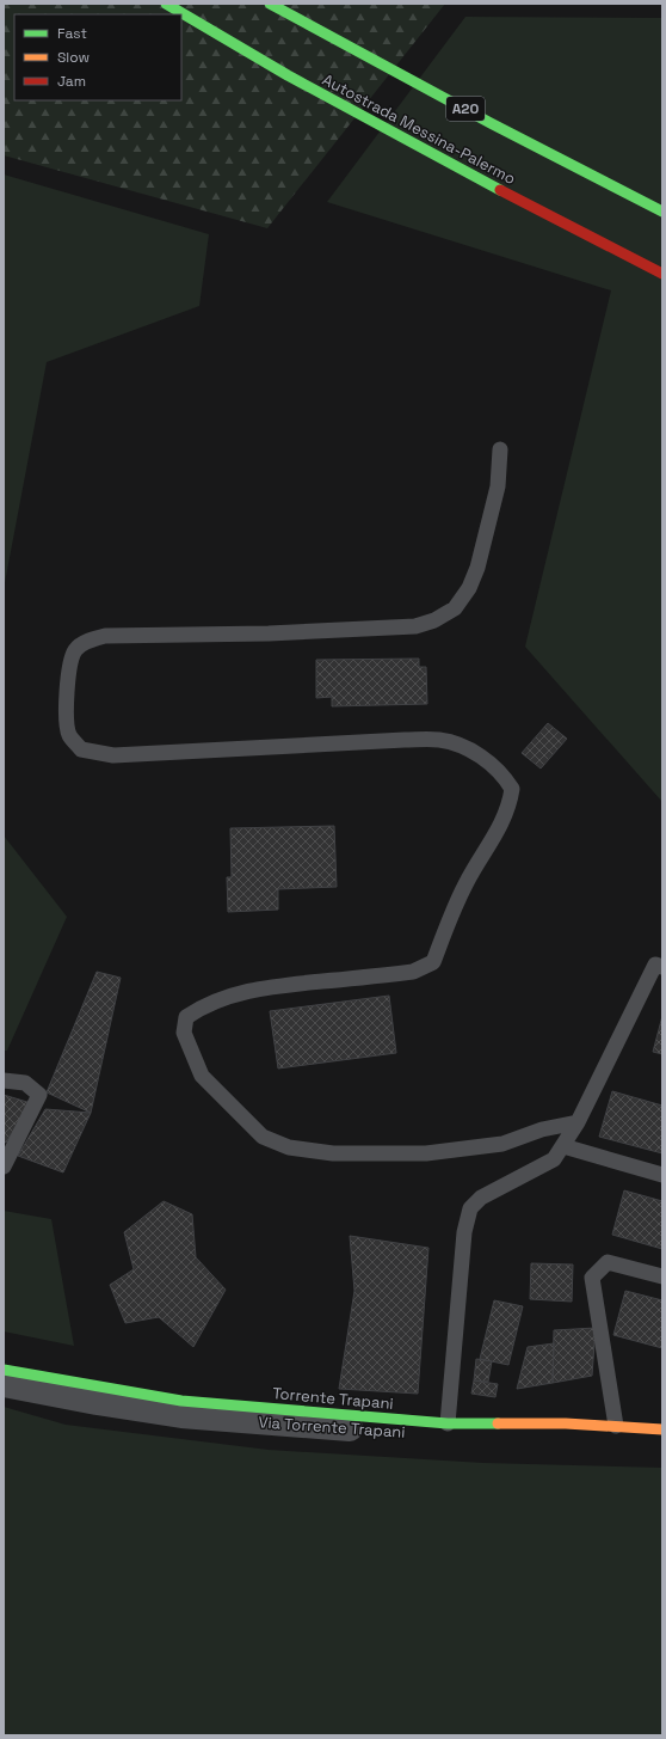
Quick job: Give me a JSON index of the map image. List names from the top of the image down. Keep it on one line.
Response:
{"streets":{"main road":["A20","Autostrada Messina-Palermo","Torrente Trapani"],"street":["Via Torrente Trapani"]},"legend":["Fast","Slow","Jam"]}
